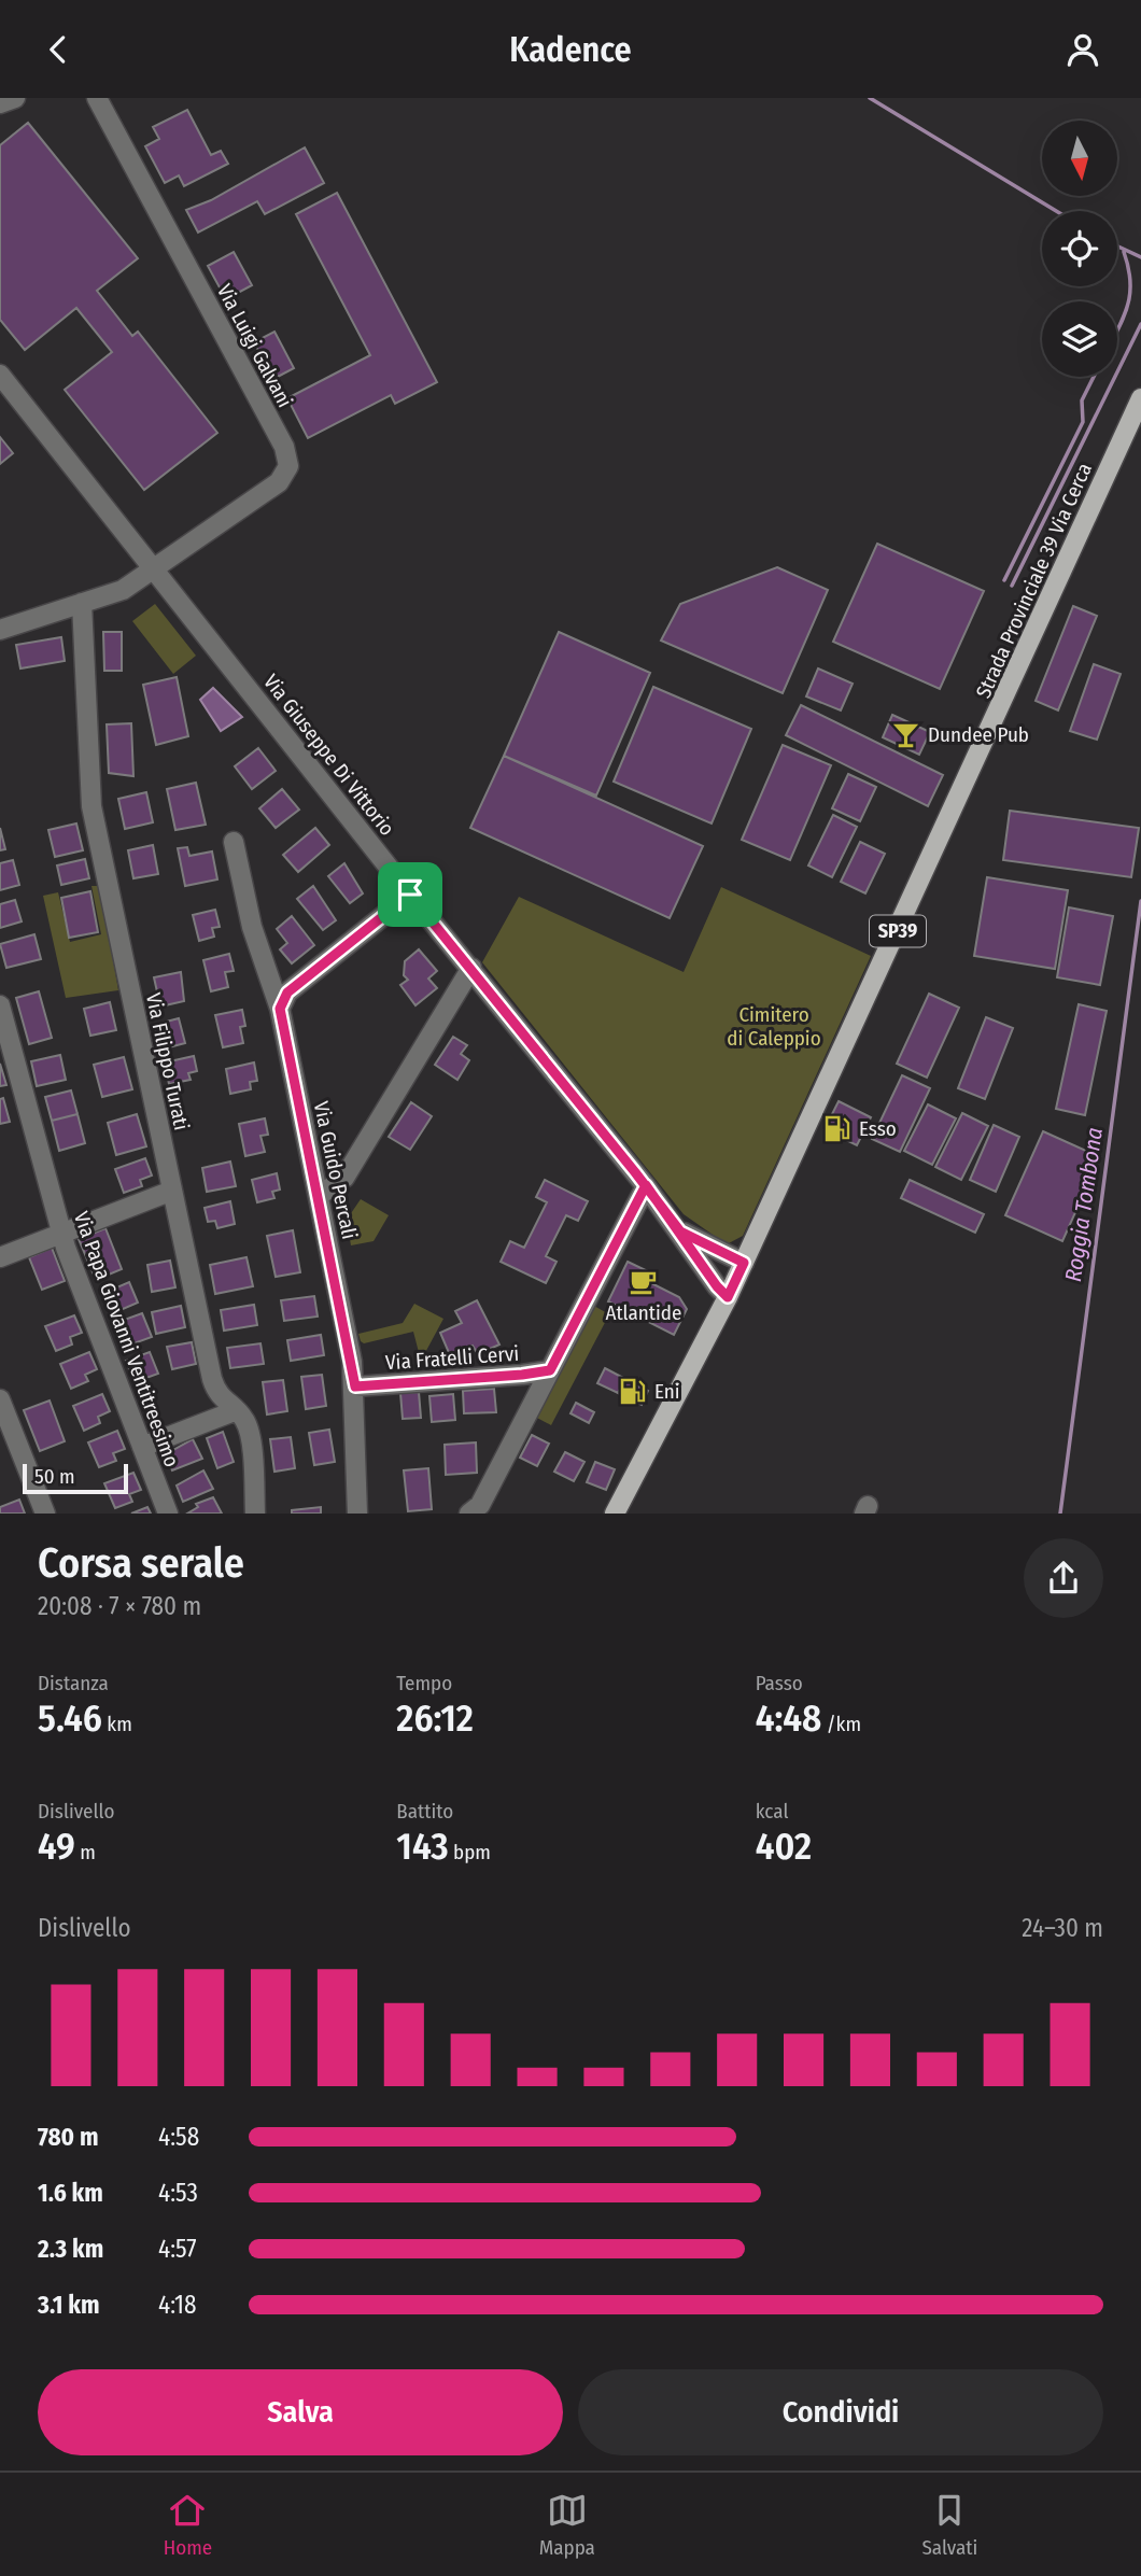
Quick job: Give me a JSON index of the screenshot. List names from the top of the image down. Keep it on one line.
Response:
{"streets":{"main road":["Strada Provinciale 39 Via Cerca","SP39"],"street":["Via Luigi Galvani","Via Giuseppe Di Vittorio","Via Filippo Turati","Via Guido Percali","Via Papa Giovanni Ventitreesimo","Via Fratelli Cervi"]},"crossings":[["Via Luigi Galvani","Via Giuseppe Di Vittorio"],["Strada Provinciale 39 Via Cerca","Via Giuseppe Di Vittorio"],["Via Guido Percali","Via Fratelli Cervi"]],"water":["Roggia Tombona"],"parks":["Cimitero di Caleppio"],"places":{"bar":["Dundee Pub"],"fuel station":["Esso","Eni"],"cafe":["Atlantide"]},"scale_bar":"50 m","north":"bottom","page":{"header":"Kadence","scale":"50 m","heading":["Corsa serale","20:08 · 7 × 780 m"],"stats":[["Distanza","5.46 km"],["Tempo","26:12"],["Passo","4:48 /km"],["Dislivello","49 m"],["Battito","143 bpm"],["kcal","402"]],"chart":["Dislivello","24–30 m"],"list":[{"name":"780 m","note":"4:58"},{"name":"1.6 km","note":"4:53"},{"name":"2.3 km","note":"4:57"},{"name":"3.1 km","note":"4:18"}],"buttons":["Salva","Condividi"],"tabs":["Home","Mappa","Salvati"]}}
